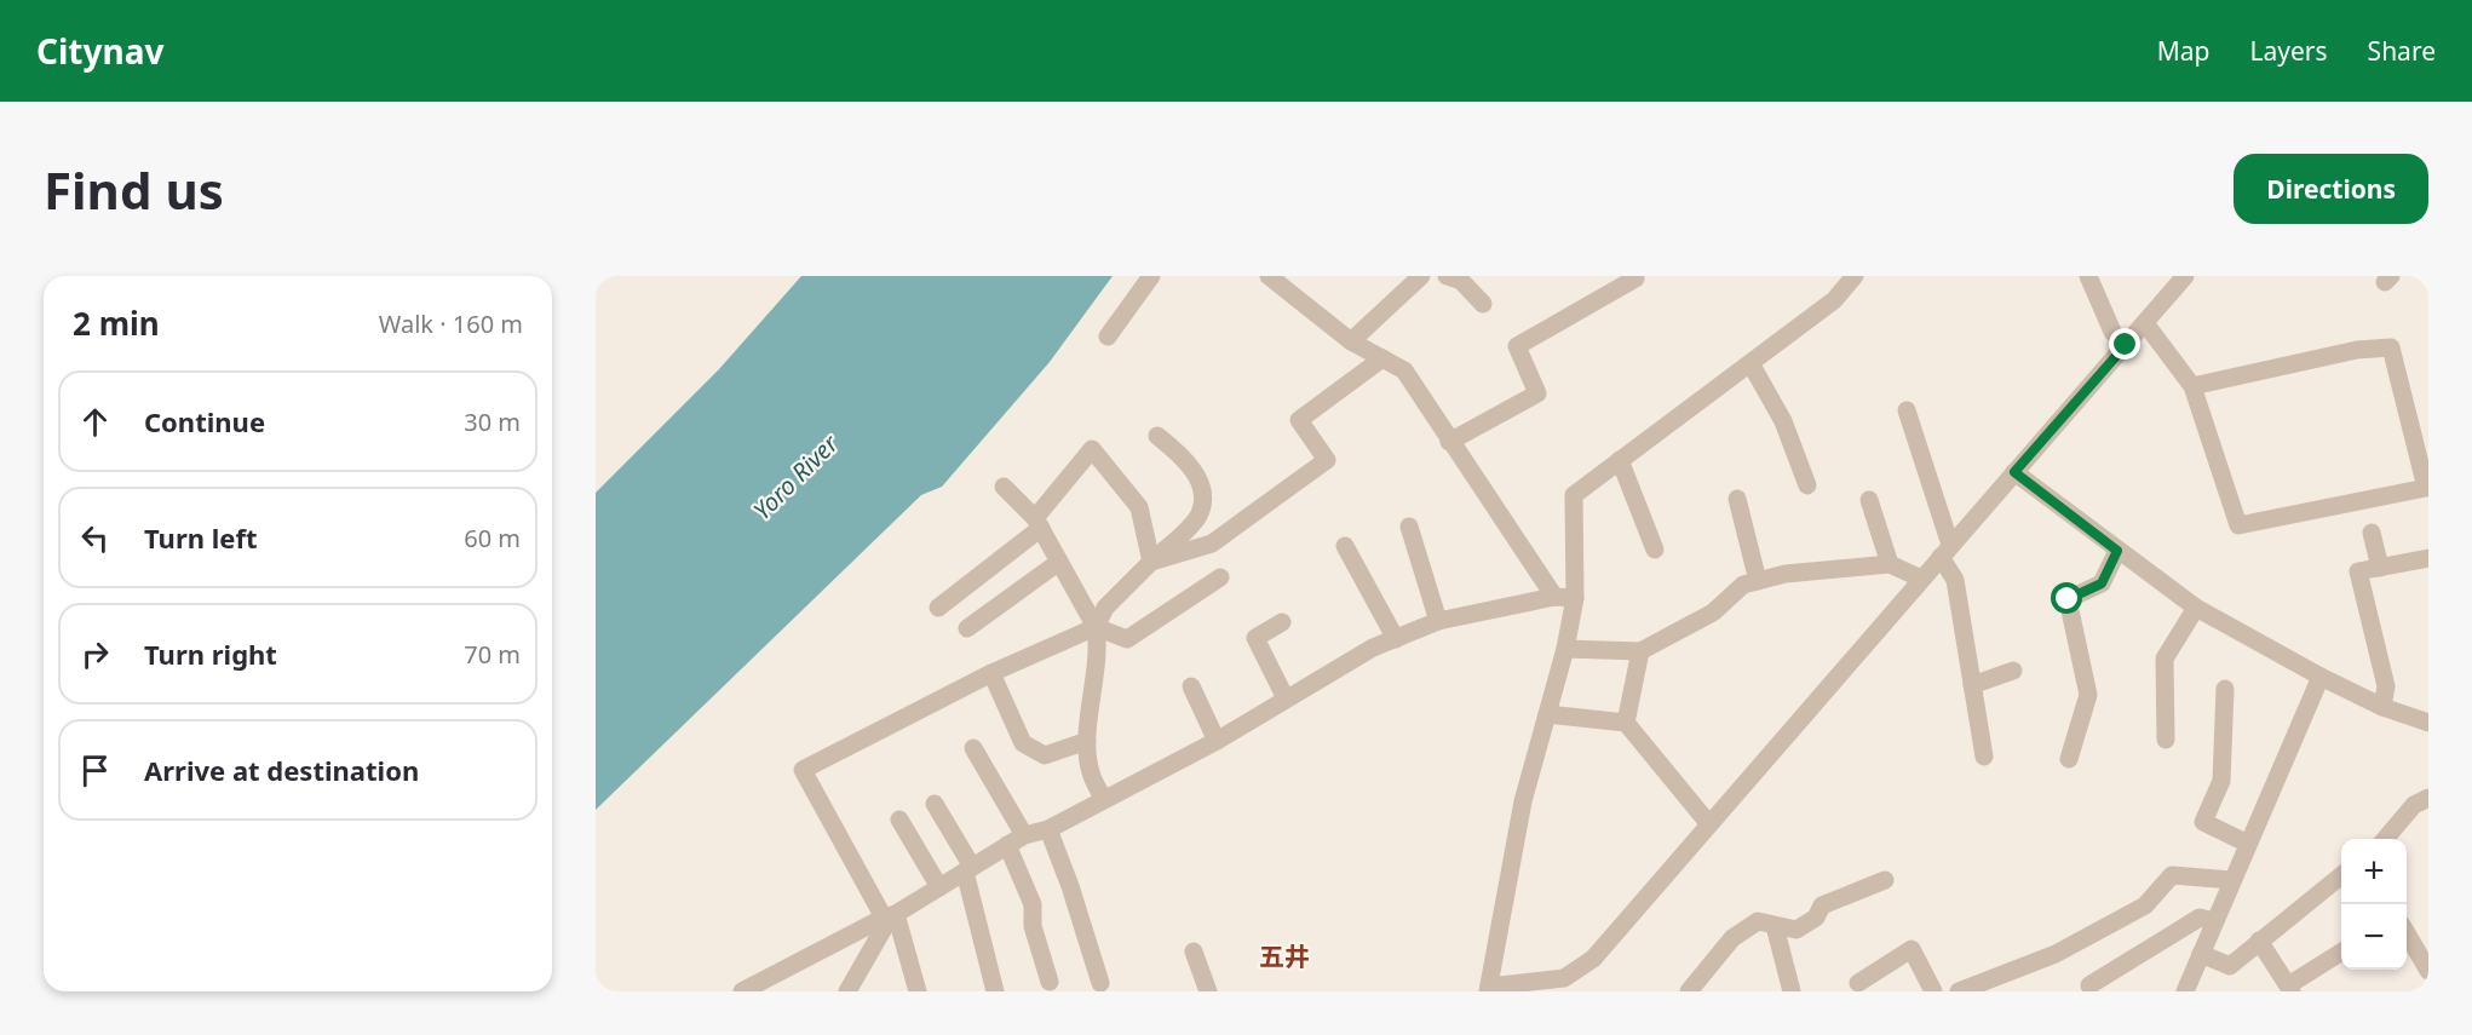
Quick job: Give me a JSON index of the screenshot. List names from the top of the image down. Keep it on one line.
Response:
{"districts":["五井"],"water":["Yoro River"],"page":{"header":"Citynav","nav":["Map","Layers","Share"],"buttons":"Directions","title":"Find us","heading":["2 min","Walk · 160 m"],"list":[["Continue","30 m"],["Turn left","60 m"],["Turn right","70 m"],"Arrive at destination"],"map_buttons":["+","−"]}}
